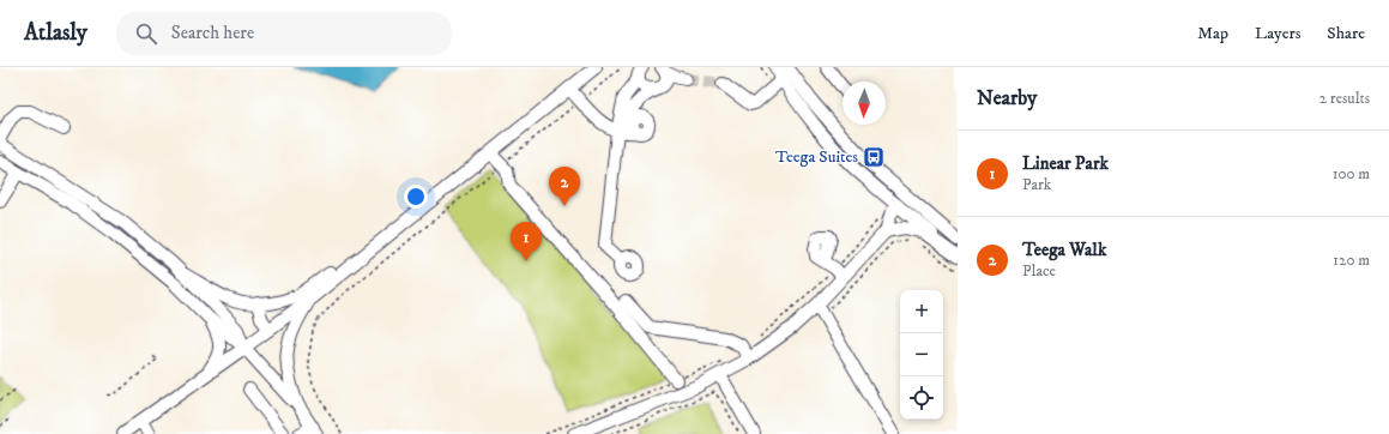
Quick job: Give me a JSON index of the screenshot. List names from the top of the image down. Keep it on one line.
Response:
{"places":{"bus stop":["Teega Suites"]},"north":"bottom","page":{"header":"Atlasly","search":"Search here","nav":["Map","Layers","Share"],"heading":["Nearby","2 results"],"list":[{"mark":"1","name":"Linear Park","note":"Park","value":"100 m"},{"mark":"2","name":"Teega Walk","note":"Place","value":"120 m"}],"pins":["2","1"],"map_buttons":["+","−"]}}
